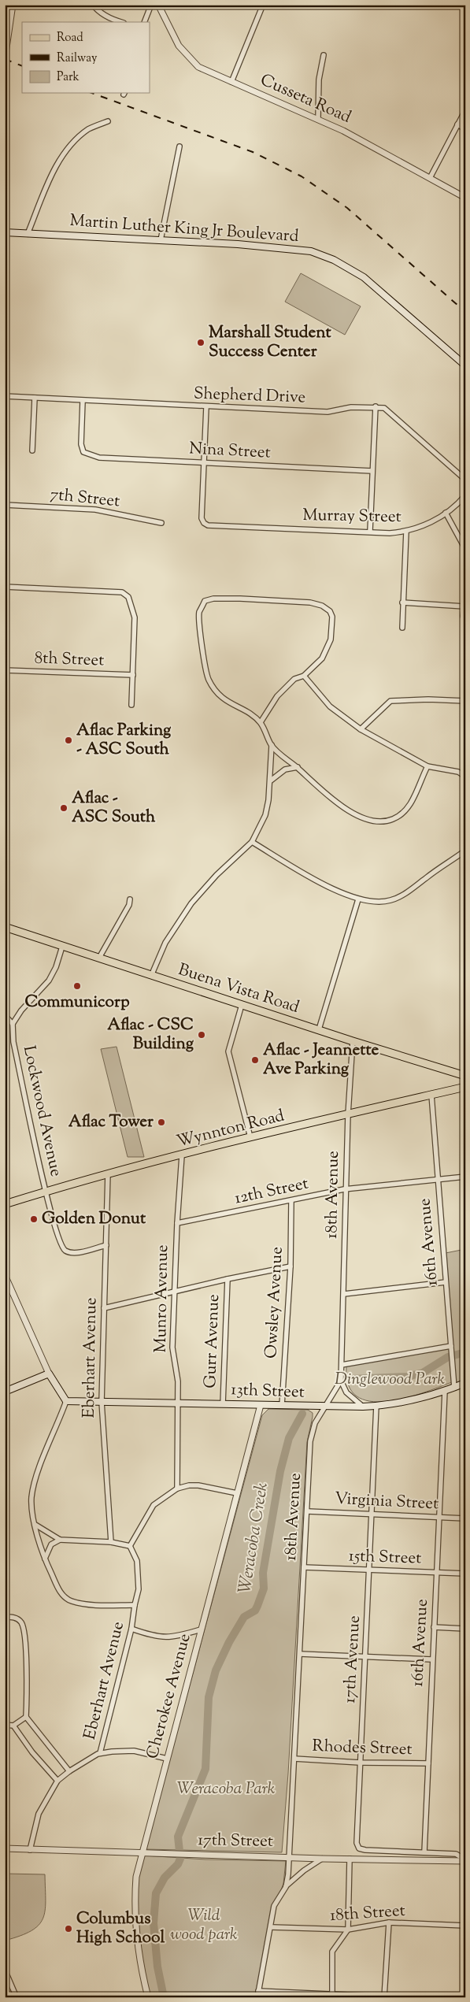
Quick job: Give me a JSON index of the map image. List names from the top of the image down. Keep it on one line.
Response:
{"streets":{"main road":["Martin Luther King Jr Boulevard","Buena Vista Road","Wynnton Road","13th Street"],"street":["Cusseta Road","Shepherd Drive","Nina Street","7th Street","Murray Street","8th Street","Lockwood Avenue","12th Street","18th Avenue","16th Avenue","Munro Avenue","Owsley Avenue","Gurr Avenue","Eberhart Avenue","Virginia Street","15th Street","17th Avenue","Cherokee Avenue","Rhodes Street","17th Street","18th Street"]},"crossings":[["Shepherd Drive","Nina Street"],["Nina Street","Murray Street"],["Buena Vista Road","Lockwood Avenue"],["Buena Vista Road","18th Avenue"],["Lockwood Avenue","Wynnton Road"],["Lockwood Avenue","Eberhart Avenue"],["Wynnton Road","18th Avenue"],["Wynnton Road","16th Avenue"],["Wynnton Road","Munro Avenue"],["Wynnton Road","Eberhart Avenue"],["12th Street","18th Avenue"],["12th Street","16th Avenue"],["12th Street","Munro Avenue"],["12th Street","Owsley Avenue"],["18th Avenue","13th Street"],["18th Avenue","Virginia Street"],["18th Avenue","15th Street"],["18th Avenue","Rhodes Street"],["18th Avenue","17th Street"],["18th Avenue","18th Street"],["16th Avenue","13th Street"],["16th Avenue","Virginia Street"],["16th Avenue","15th Street"],["16th Avenue","17th Avenue"],["16th Avenue","Rhodes Street"],["Munro Avenue","13th Street"],["Owsley Avenue","13th Street"],["Gurr Avenue","13th Street"],["Eberhart Avenue","13th Street"],["13th Street","17th Avenue"],["13th Street","Cherokee Avenue"],["Virginia Street","17th Avenue"],["15th Street","17th Avenue"],["17th Avenue","Rhodes Street"],["Cherokee Avenue","17th Street"]],"water":["Weracoba Creek"],"parks":["Dinglewood Park","Weracoba Park","Wild wood park"],"places":["Marshall Student Success Center","Aflac Parking - ASC South","Aflac - ASC South","Communicorp","Aflac - CSC Building","Aflac - Jeannette Ave Parking","Aflac Tower","Golden Donut","Columbus High School"],"legend":["Road","Railway","Park"]}
